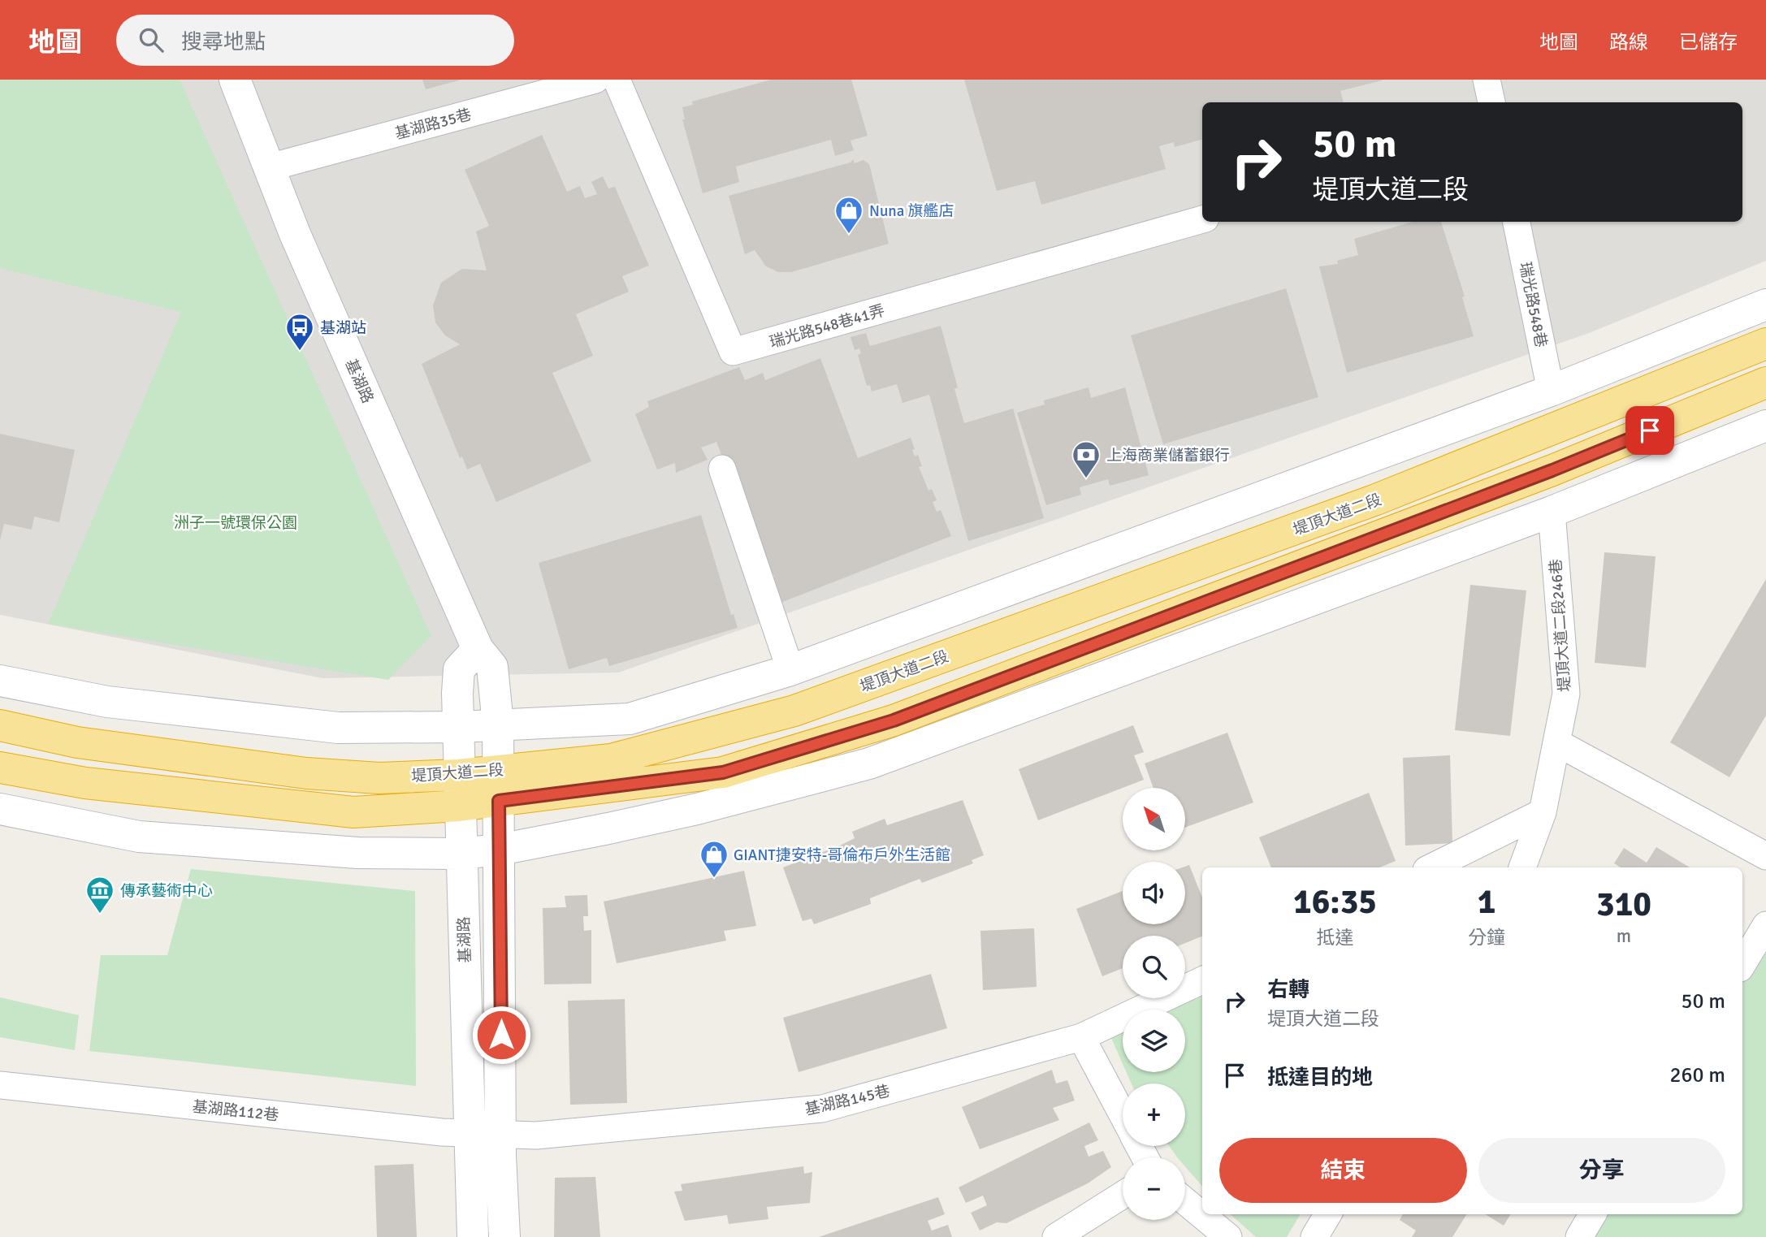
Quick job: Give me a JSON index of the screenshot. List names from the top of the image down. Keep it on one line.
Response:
{"streets":{"highway":["堤頂大道二段"],"street":["基湖路35巷","瑞光路548巷","瑞光路548巷41弄","基湖路","堤頂大道二段246巷","基湖路145巷","基湖路112巷"]},"crossings":[["基湖路35巷","基湖路"],["基湖路","堤頂大道二段"],["基湖路","基湖路145巷"],["基湖路","基湖路112巷"],["基湖路145巷","基湖路112巷"]],"parks":["洲子一號環保公園"],"places":{"shop":["Nuna 旗艦店","GIANT捷安特-哥倫布戶外生活館"],"bus stop":["基湖站"],"bank":["上海商業儲蓄銀行"],"museum":["傳承藝術中心"]},"north":"top left","page":{"header":"地圖","search":"搜尋地點","nav":["地圖","路線","已儲存"],"turn":["50 m","堤頂大道二段"],"map_buttons":["+","−"],"eta":["16:35","抵達","1","分鐘","310","m"],"list":[{"name":"右轉","note":"堤頂大道二段","value":"50 m"},{"name":"抵達目的地","value":"260 m"}],"buttons":["結束","分享"]}}
